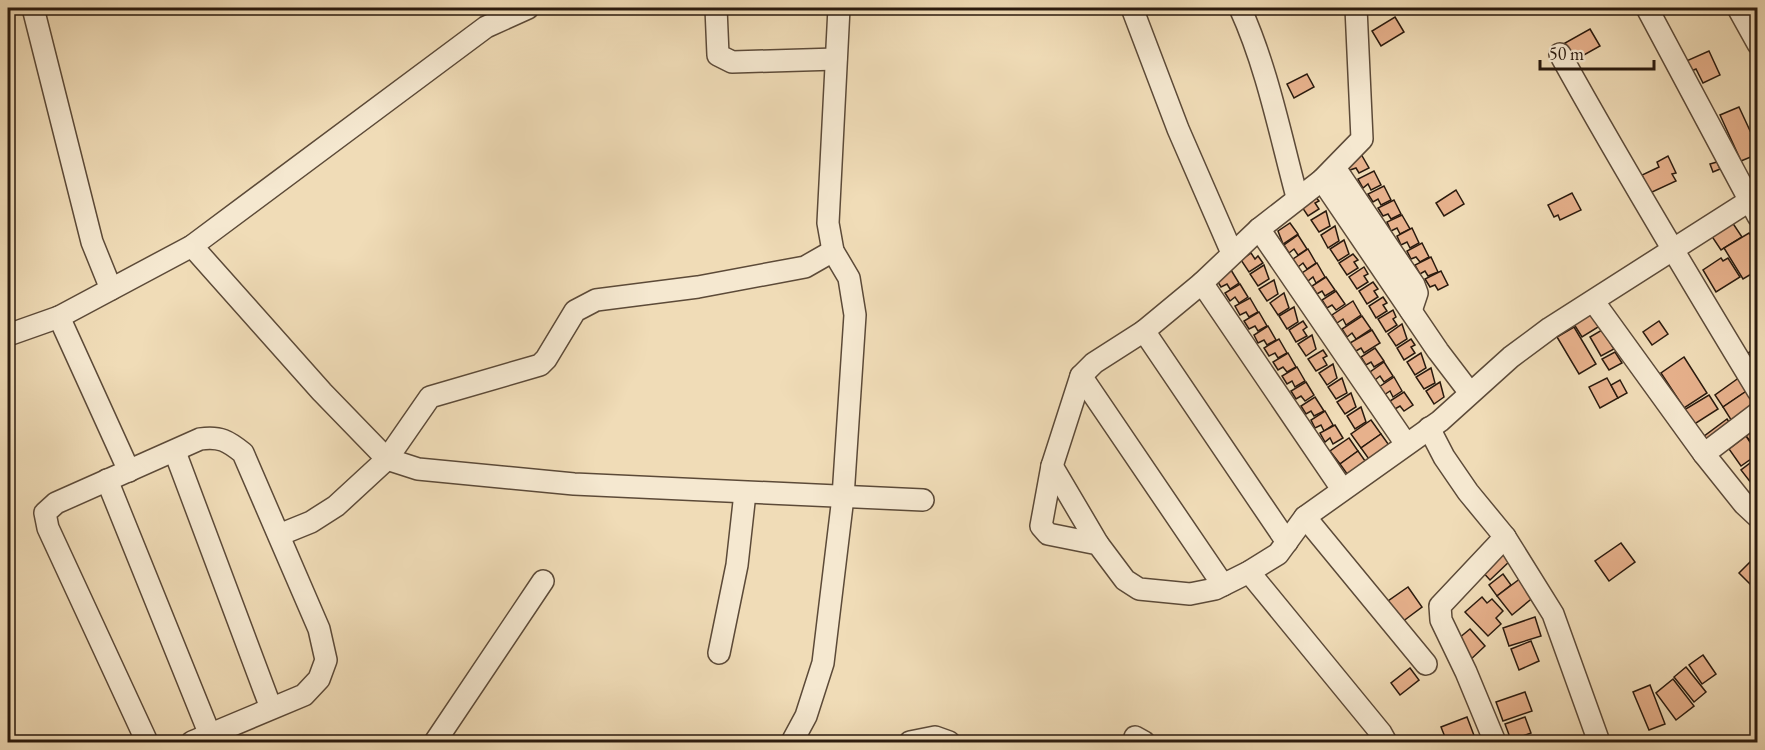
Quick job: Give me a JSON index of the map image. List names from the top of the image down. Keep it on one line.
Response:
{"scale_bar":"50 m"}
